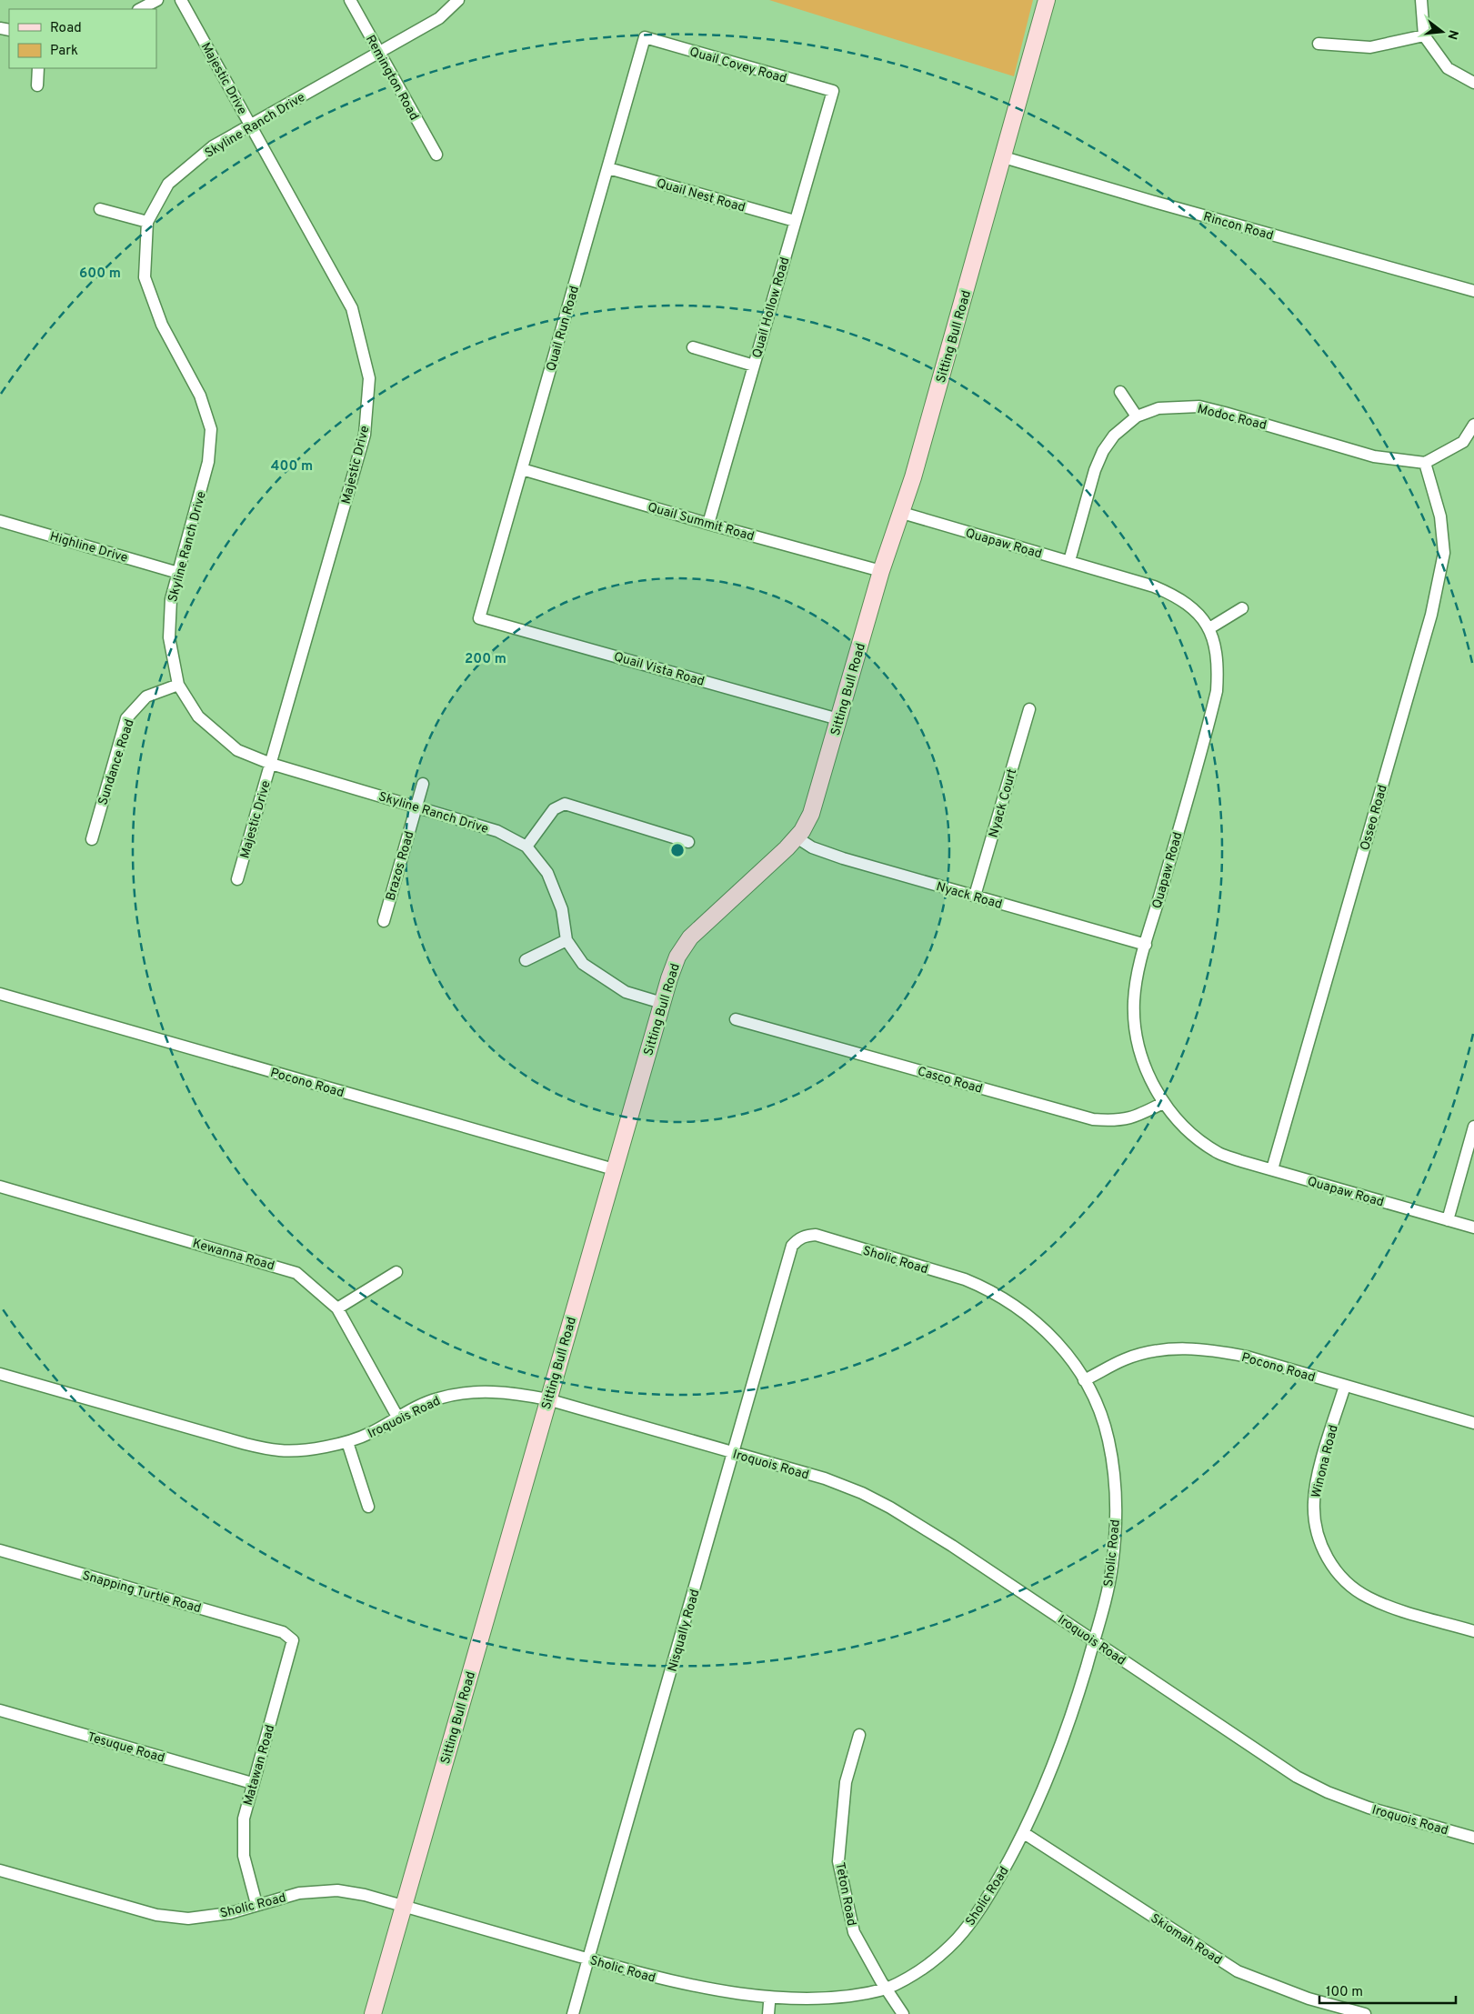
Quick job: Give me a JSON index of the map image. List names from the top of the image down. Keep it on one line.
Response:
{"streets":{"street":["Quail Covey Road","Remington Road","Majestic Drive","Skyline Ranch Drive","Quail Nest Road","Rincon Road","Quail Hollow Road","Quail Run Road","Sitting Bull Road","Modoc Road","Quail Summit Road","Quapaw Road","Highline Drive","Quail Vista Road","Sundance Road","Nyack Court","Osseo Road","Brazos Road","Nyack Road","Casco Road","Pocono Road","Kewanna Road","Sholic Road","Iroquois Road","Winona Road","Snapping Turtle Road","Nisqually Road","Tesuque Road","Matawan Road","Teton Road","Skiomah Road"]},"crossings":[["Quail Covey Road","Quail Hollow Road"],["Quail Covey Road","Quail Run Road"],["Remington Road","Skyline Ranch Drive"],["Majestic Drive","Skyline Ranch Drive"],["Skyline Ranch Drive","Sitting Bull Road"],["Skyline Ranch Drive","Highline Drive"],["Skyline Ranch Drive","Sundance Road"],["Skyline Ranch Drive","Brazos Road"],["Quail Nest Road","Quail Hollow Road"],["Quail Nest Road","Quail Run Road"],["Rincon Road","Sitting Bull Road"],["Quail Hollow Road","Quail Summit Road"],["Quail Run Road","Quail Summit Road"],["Quail Run Road","Quail Vista Road"],["Sitting Bull Road","Quail Summit Road"],["Sitting Bull Road","Quapaw Road"],["Sitting Bull Road","Quail Vista Road"],["Sitting Bull Road","Nyack Road"],["Sitting Bull Road","Pocono Road"],["Sitting Bull Road","Sholic Road"],["Sitting Bull Road","Iroquois Road"],["Modoc Road","Quapaw Road"],["Modoc Road","Osseo Road"],["Quapaw Road","Osseo Road"],["Quapaw Road","Nyack Road"],["Quapaw Road","Casco Road"],["Nyack Court","Nyack Road"],["Pocono Road","Sholic Road"],["Pocono Road","Winona Road"],["Kewanna Road","Iroquois Road"],["Sholic Road","Iroquois Road"],["Sholic Road","Nisqually Road"],["Sholic Road","Matawan Road"],["Sholic Road","Teton Road"],["Sholic Road","Skiomah Road"],["Iroquois Road","Nisqually Road"],["Snapping Turtle Road","Matawan Road"],["Tesuque Road","Matawan Road"]],"legend":["Road","Park"],"scale_bar":"100 m","north":"right","rings":["600 m","400 m","200 m"]}
